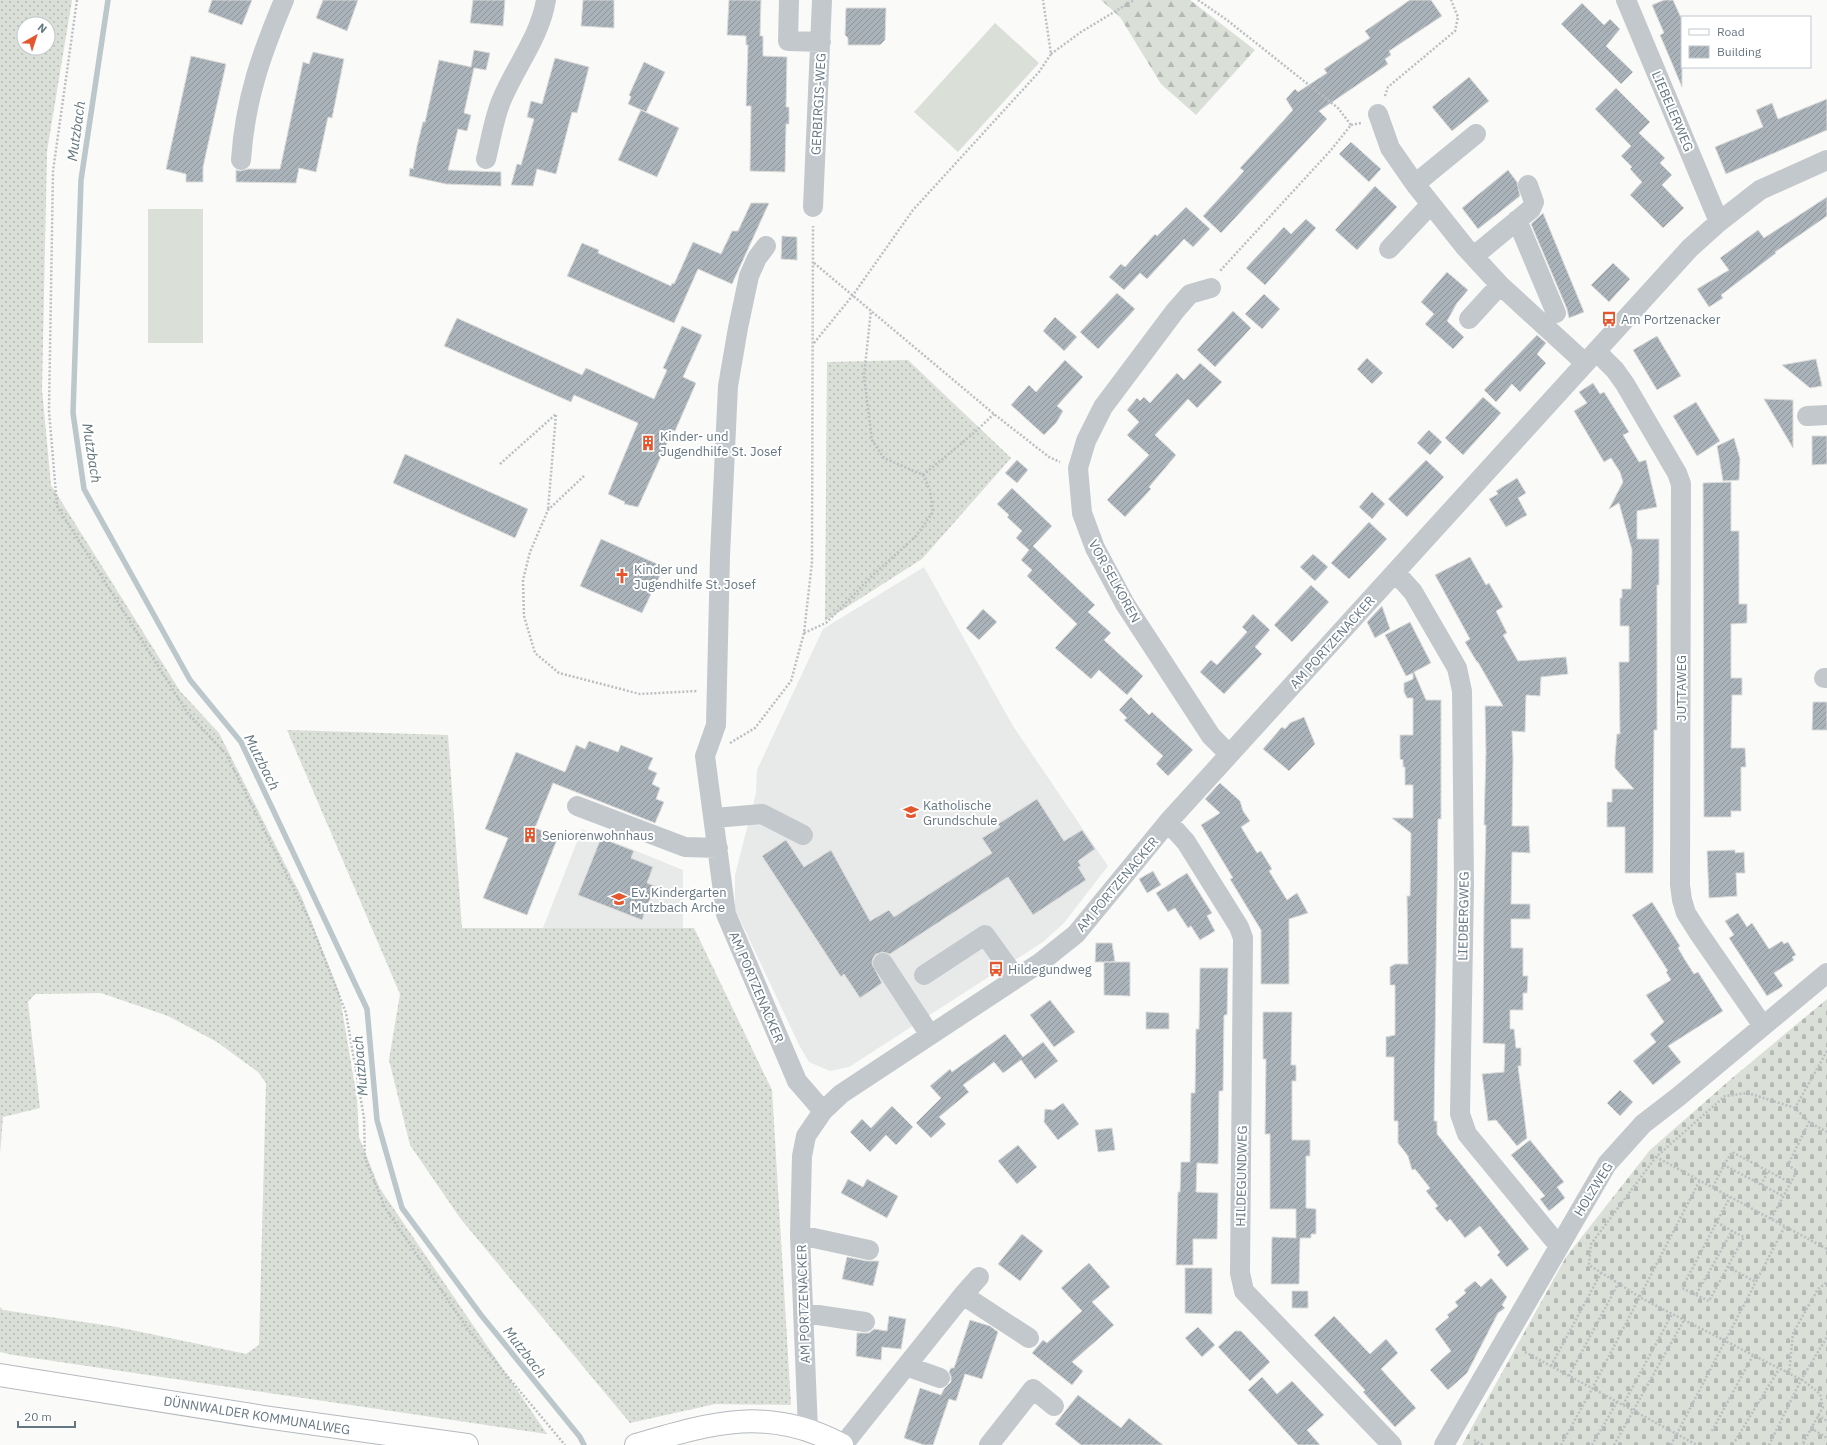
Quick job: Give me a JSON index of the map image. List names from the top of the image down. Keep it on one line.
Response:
{"streets":{"main road":["DÜNNWALDER KOMMUNALWEG"],"street":["GERBIRGIS-WEG","LIEBELERWEG","VOR SELKOREN","AM PORTZENACKER","JUTTAWEG","LIEDBERGWEG","HILDEGUNDWEG","HOLZWEG"]},"crossings":[["LIEBELERWEG","AM PORTZENACKER"],["VOR SELKOREN","AM PORTZENACKER"],["AM PORTZENACKER","JUTTAWEG"],["AM PORTZENACKER","LIEDBERGWEG"],["AM PORTZENACKER","HILDEGUNDWEG"],["JUTTAWEG","HOLZWEG"],["LIEDBERGWEG","HOLZWEG"]],"water":["Mutzbach"],"places":{"bus stop":["Am Portzenacker","Hildegundweg"],"building":["Kinder- und Jugendhilfe St. Josef","Seniorenwohnhaus"],"church":["Kinder und Jugendhilfe St. Josef"],"school or university":["Katholische Grundschule","Ev. Kindergarten Mutzbach Arche"]},"legend":["Road","Building"],"scale_bar":"20 m","north":"top right"}
